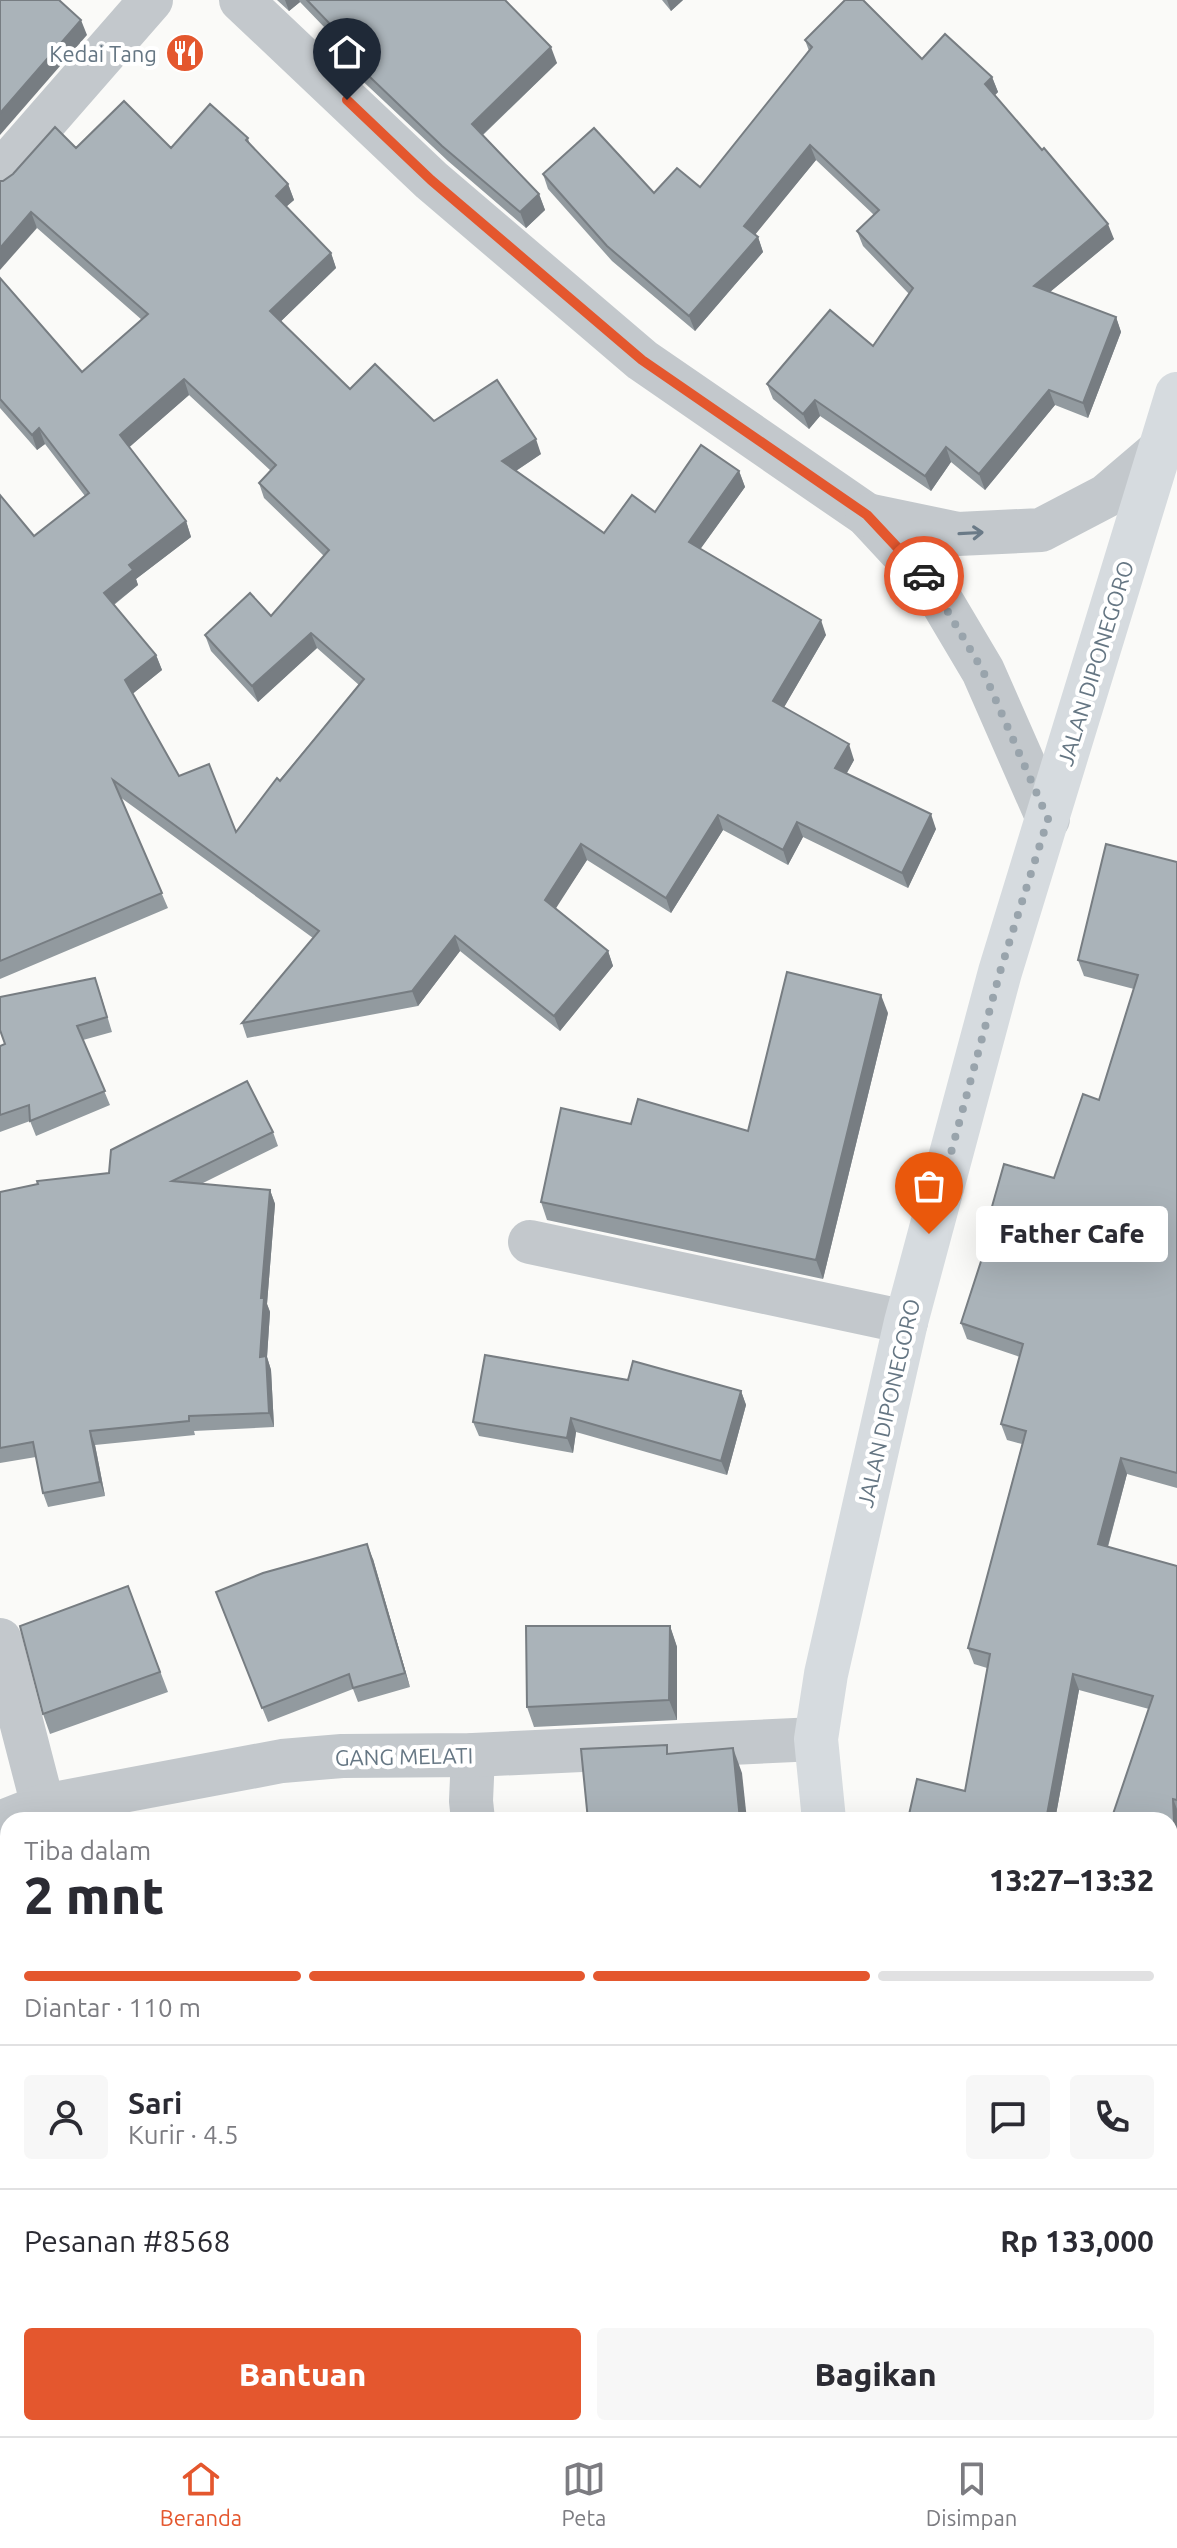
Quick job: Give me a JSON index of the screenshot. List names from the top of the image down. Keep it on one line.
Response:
{"streets":{"main road":["JALAN DIPONEGORO"],"street":["GANG MELATI"]},"crossings":[["JALAN DIPONEGORO","GANG MELATI"]],"places":{"restaurant":["Kedai Tang"],"other":["Father Cafe"]},"page":{"bubble":"Father Cafe","heading":["2 mnt","Tiba dalam","13:27–13:32"],"panel":["Sari","Kurir · 4.5","Pesanan #8568","Rp 133,000"],"bar":"Diantar · 110 m","buttons":["Bantuan","Bagikan"],"tabs":["Beranda","Peta","Disimpan"]}}
